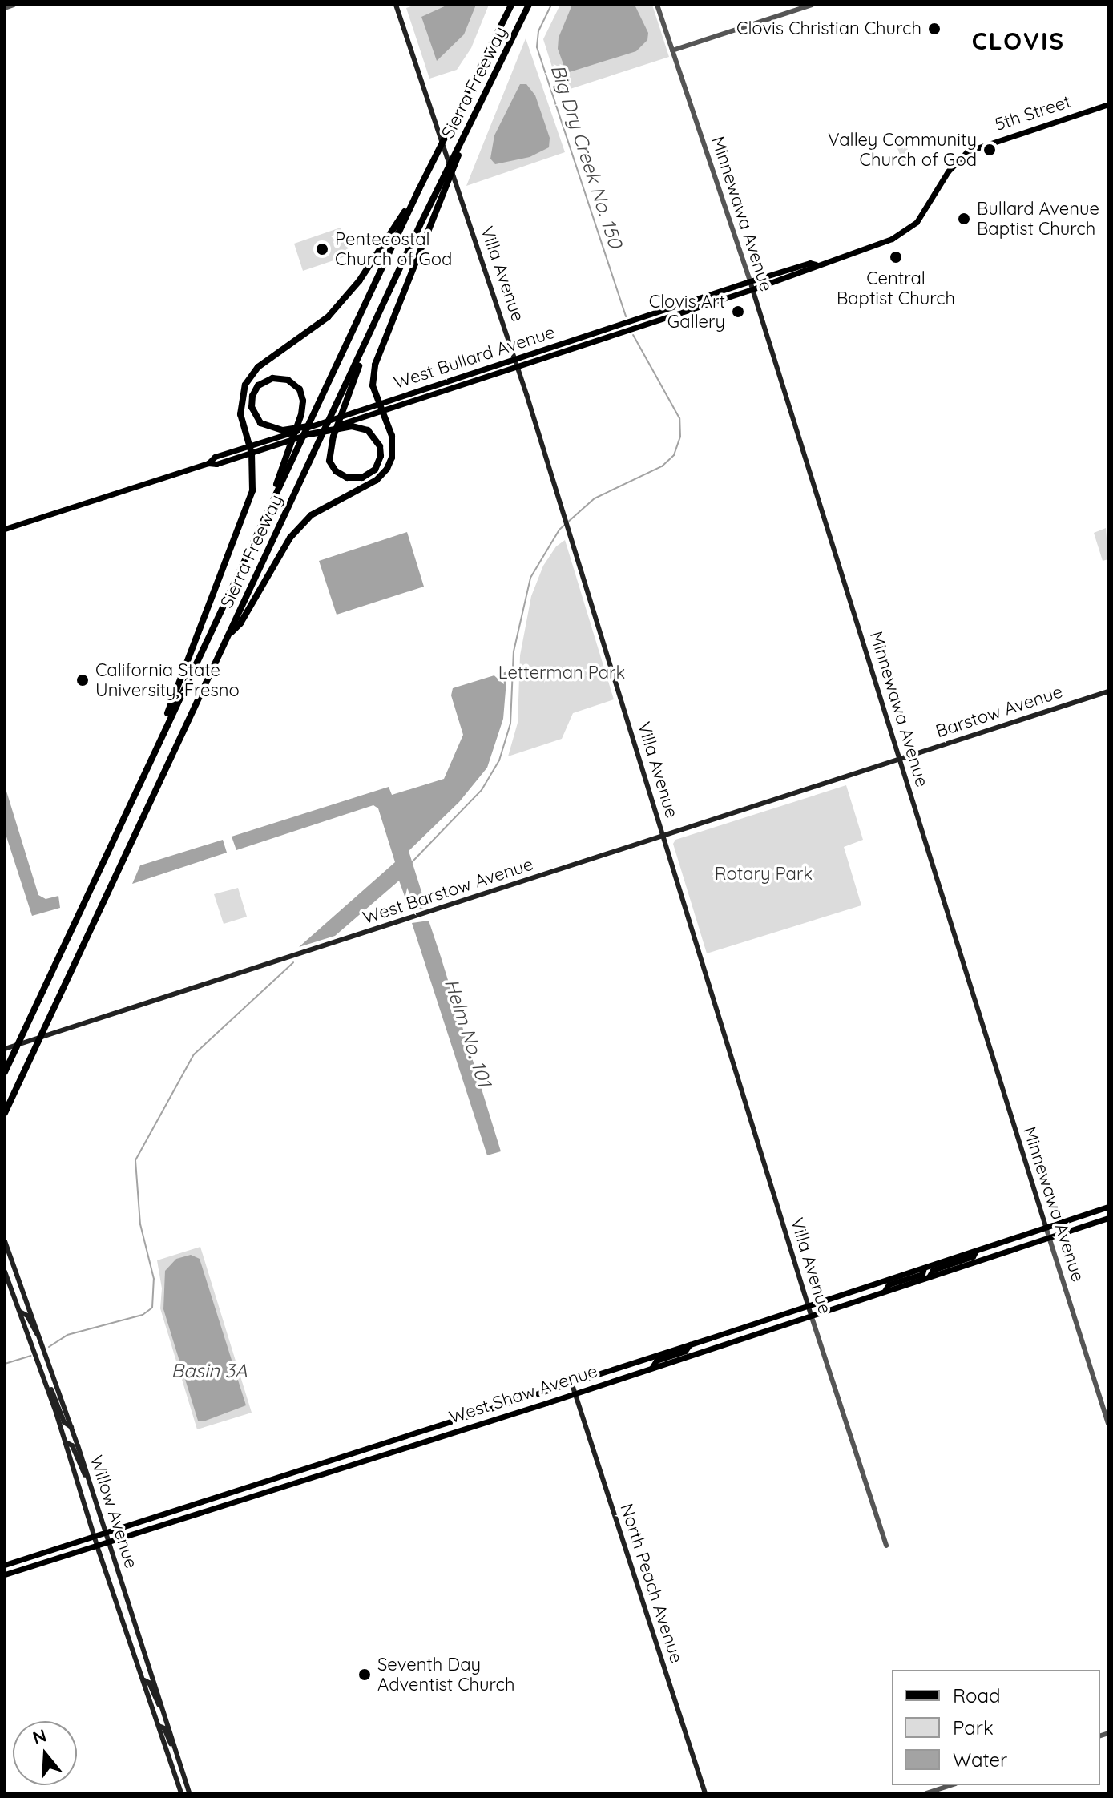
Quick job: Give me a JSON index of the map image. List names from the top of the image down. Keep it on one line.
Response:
{"streets":{"highway":["Sierra Freeway"],"main road":["5th Street","Minnewawa Avenue","Villa Avenue","West Bullard Avenue","Barstow Avenue","West Barstow Avenue","West Shaw Avenue","Willow Avenue","North Peach Avenue"]},"crossings":[["5th Street","West Bullard Avenue"],["Minnewawa Avenue","West Bullard Avenue"],["Minnewawa Avenue","Barstow Avenue"],["Minnewawa Avenue","West Barstow Avenue"],["Minnewawa Avenue","West Shaw Avenue"],["Villa Avenue","West Bullard Avenue"],["Villa Avenue","West Barstow Avenue"],["Villa Avenue","West Shaw Avenue"],["Barstow Avenue","West Barstow Avenue"],["West Shaw Avenue","Willow Avenue"],["West Shaw Avenue","North Peach Avenue"]],"districts":["CLOVIS"],"water":["Big Dry Creek No. 150","Helm No. 101","Basin 3A"],"parks":["Letterman Park","Rotary Park"],"places":["Clovis Christian Church","Valley Community Church of God","Bullard Avenue Baptist Church","Pentecostal Church of God","Central Baptist Church","Clovis Art Gallery","California State University, Fresno","Seventh Day Adventist Church"],"legend":["Road","Park","Water"],"north":"top"}
